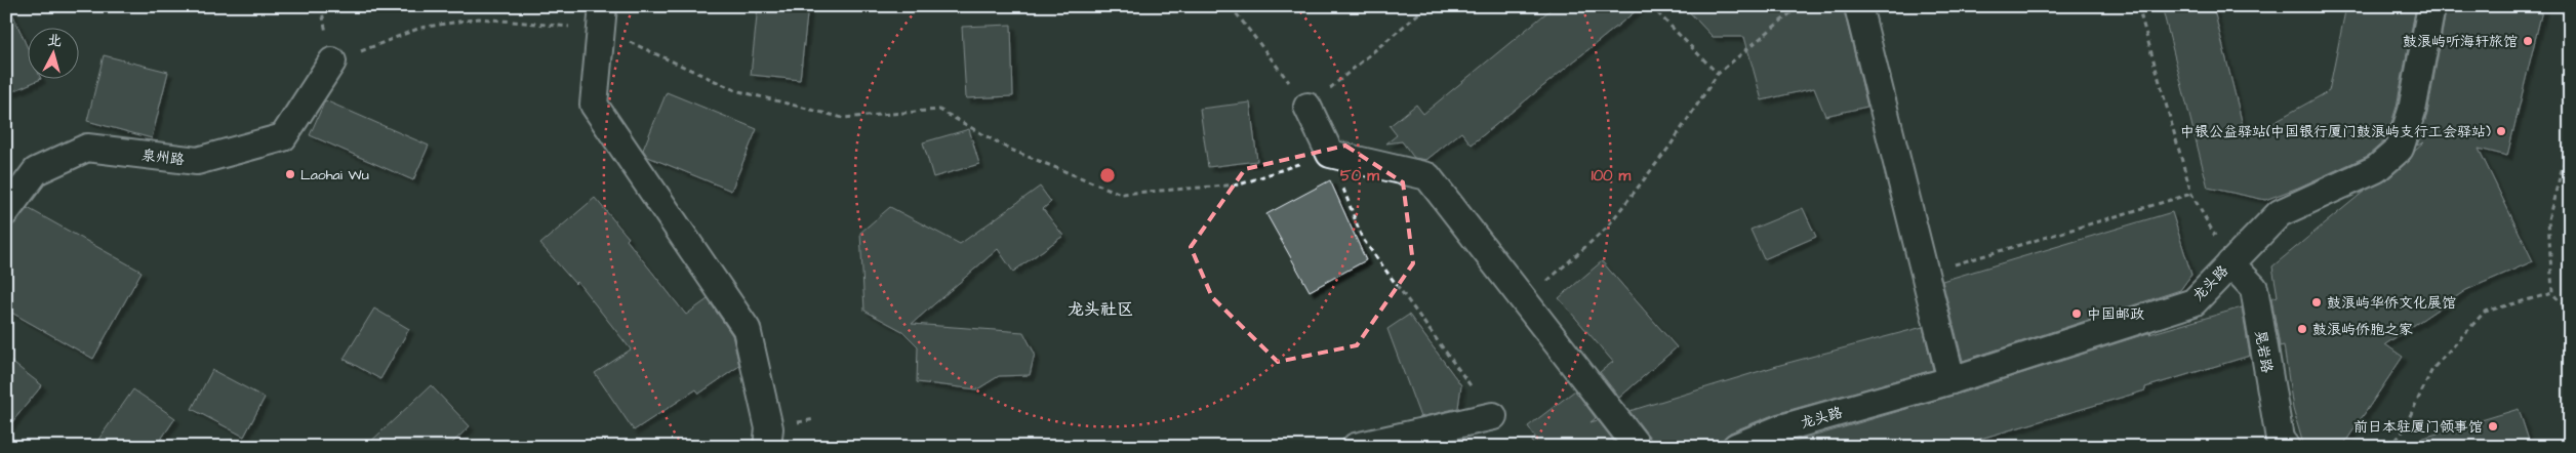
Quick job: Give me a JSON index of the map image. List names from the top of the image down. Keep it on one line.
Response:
{"streets":{"street":["泉州路","龙头路","晃岩路"]},"crossings":[["龙头路","晃岩路"]],"districts":["龙头社区"],"places":["鼓浪屿听海轩旅馆","中银公益驿站(中国银行厦门鼓浪屿支行工会驿站)","Laohai Wu","鼓浪屿华侨文化展馆","中国邮政","鼓浪屿侨胞之家","前日本驻厦门领事馆"],"north":"top","rings":["50 m","100 m"]}
